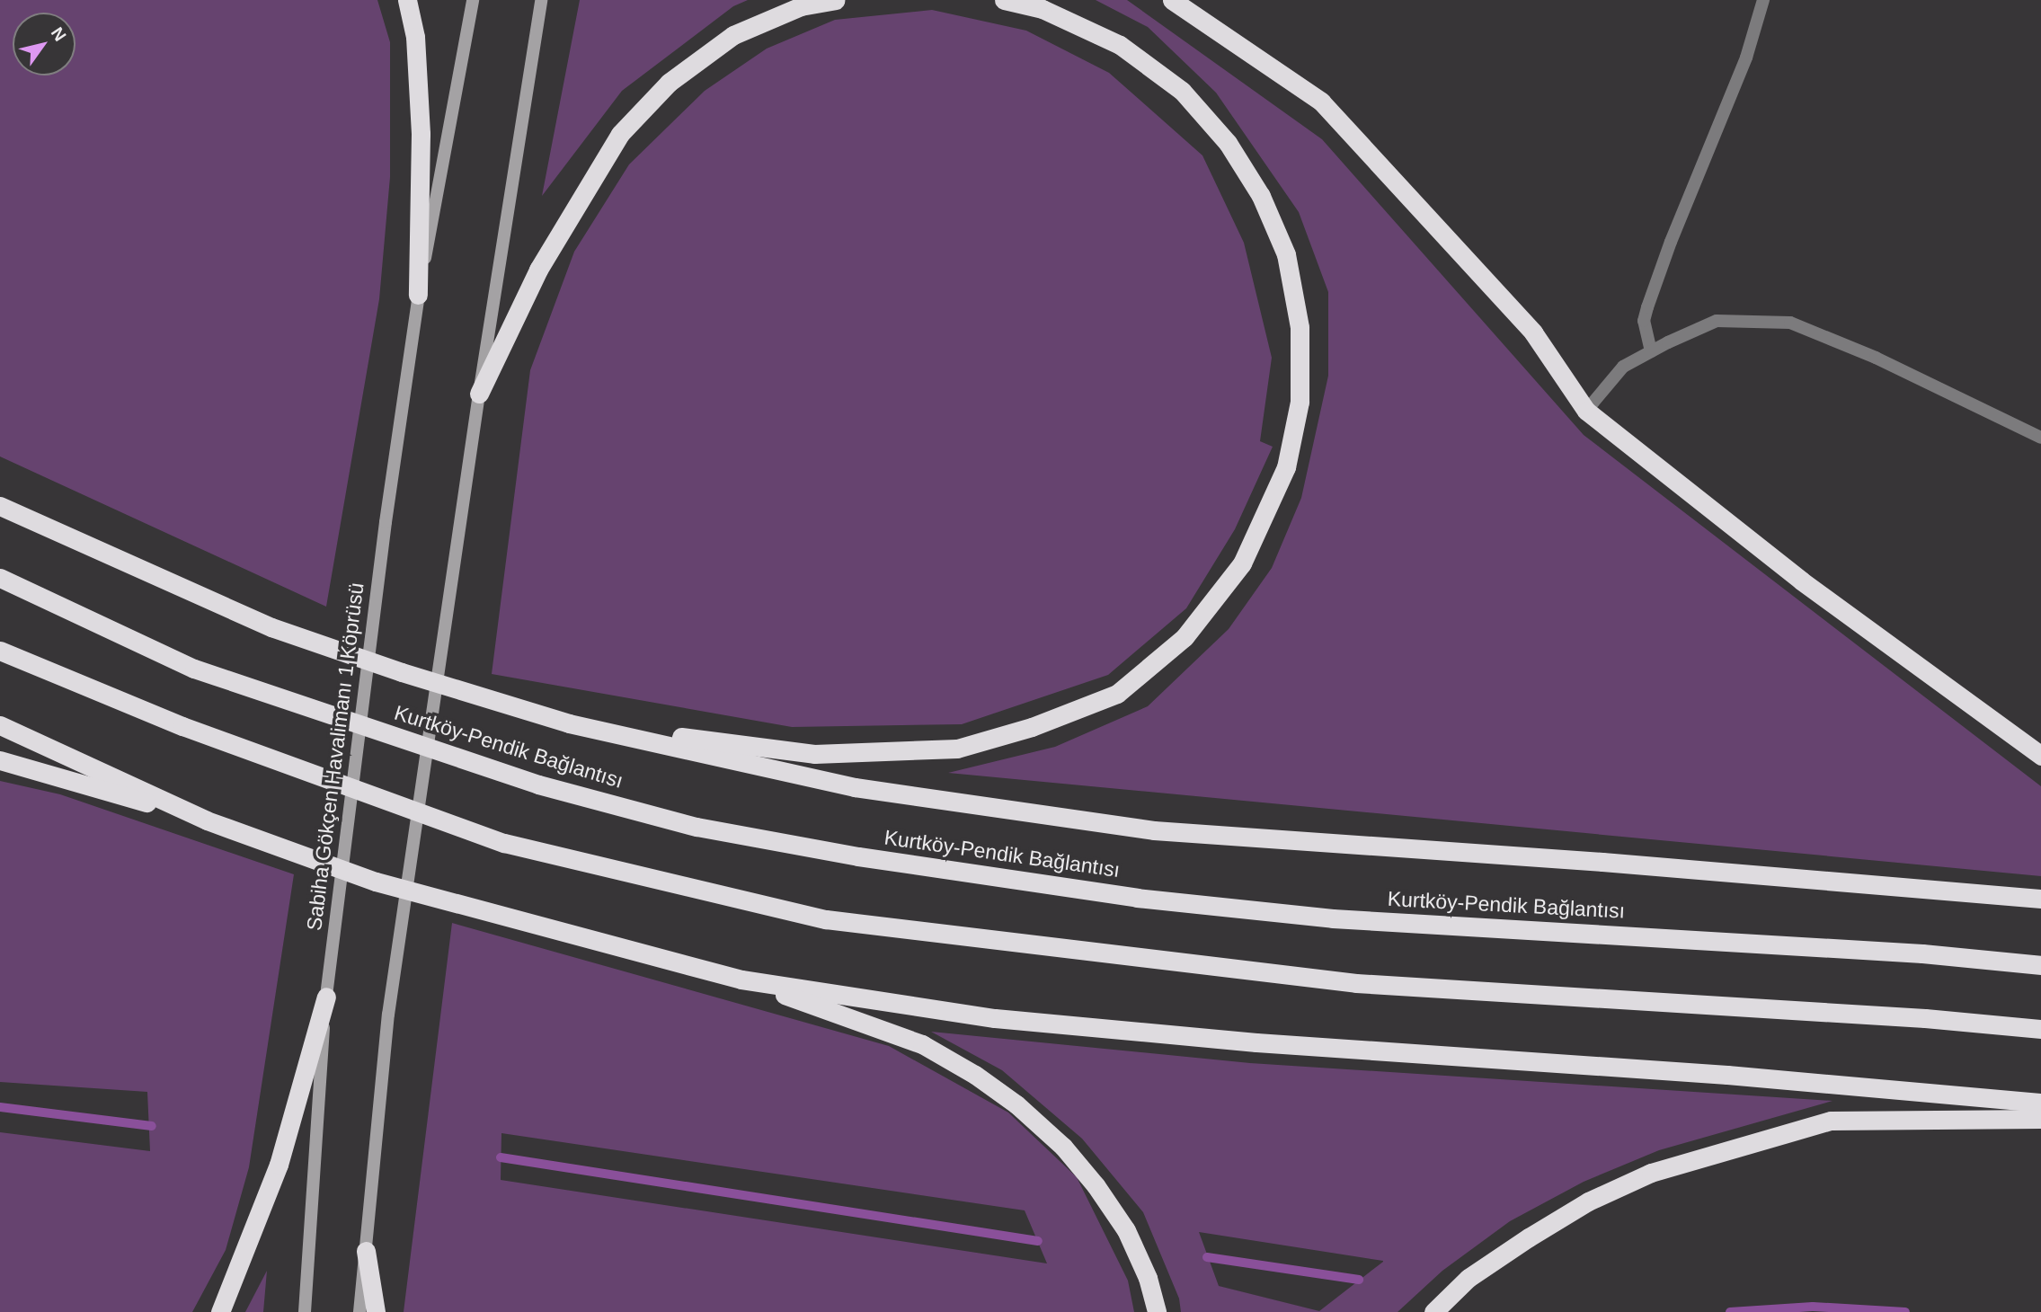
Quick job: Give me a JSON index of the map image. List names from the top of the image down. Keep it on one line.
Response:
{"streets":{"highway":["Kurtköy-Pendik Bağlantısı"],"main road":["Sabiha Gökçen Havalimanı 1 Köprüsü"]},"north":"top right"}
